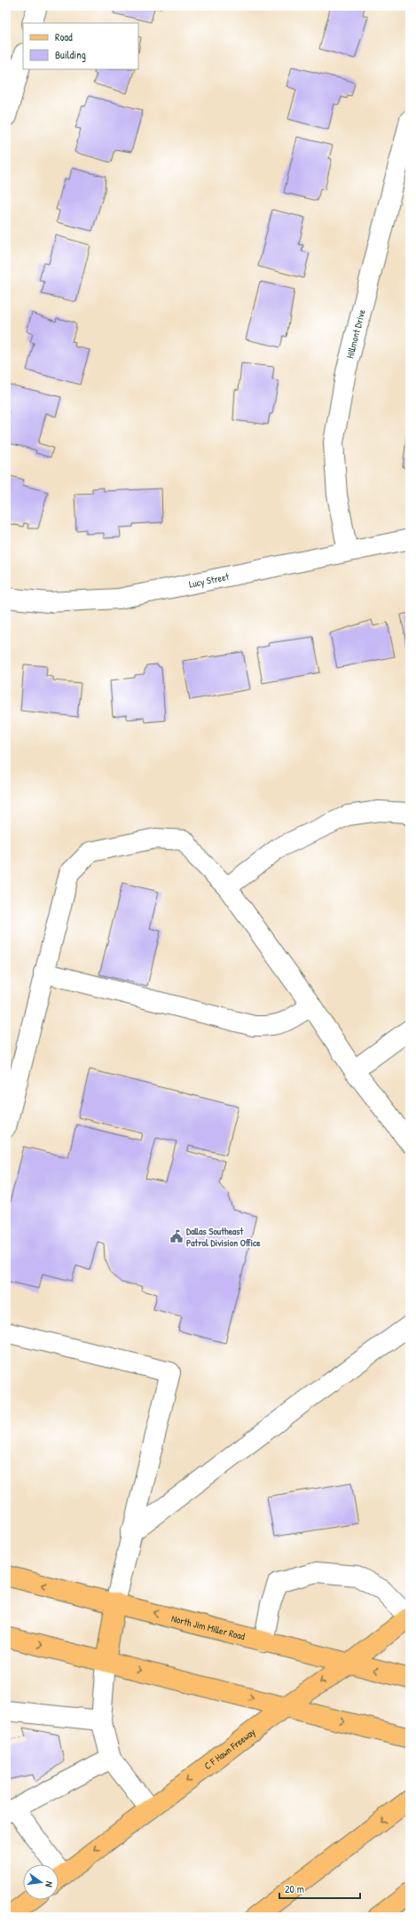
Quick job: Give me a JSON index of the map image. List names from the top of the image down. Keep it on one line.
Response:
{"streets":{"main road":["North Jim Miller Road","C F Hawn Freeway"],"street":["Hillmont Drive","Lucy Street"]},"crossings":[["Hillmont Drive","Lucy Street"],["North Jim Miller Road","C F Hawn Freeway"]],"places":{"public building":["Dallas Southeast Patrol Division Office"]},"legend":["Road","Building"],"scale_bar":"20 m","north":"right"}
